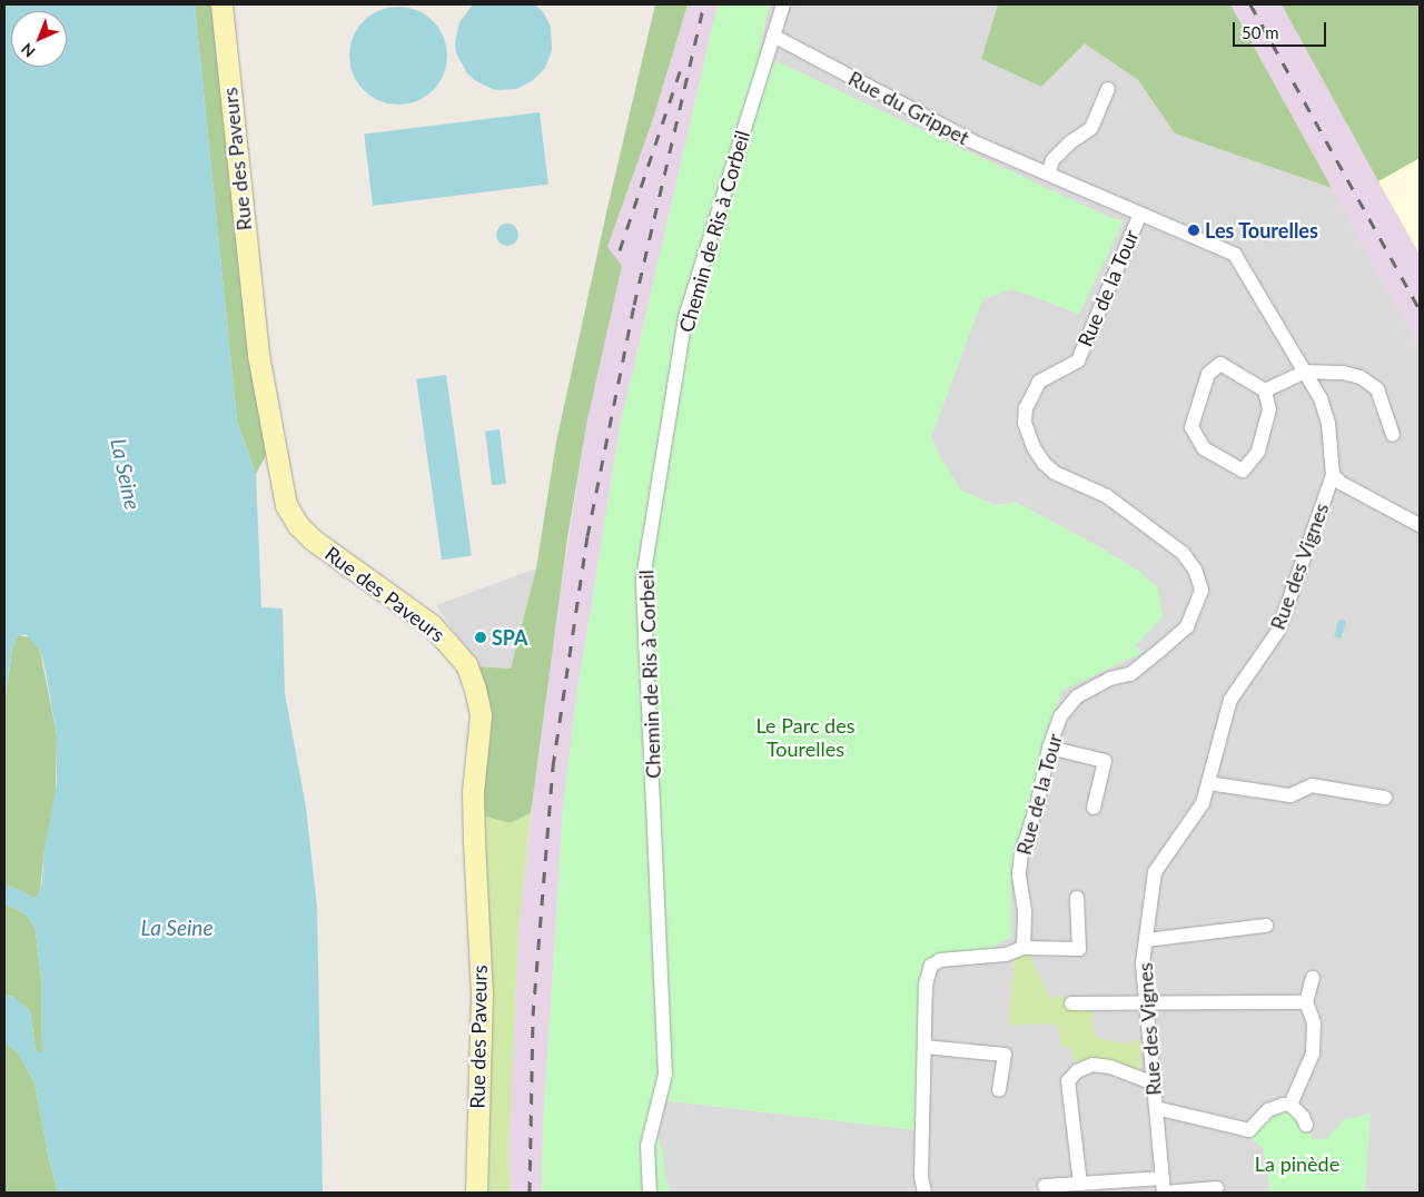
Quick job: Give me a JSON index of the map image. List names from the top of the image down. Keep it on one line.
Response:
{"streets":{"street":["Rue du Grippet","Rue des Paveurs","Chemin de Ris à Corbeil","Rue de la Tour","Rue des Vignes"]},"crossings":[["Rue du Grippet","Chemin de Ris à Corbeil"],["Rue du Grippet","Rue de la Tour"],["Rue du Grippet","Rue des Vignes"]],"water":["La Seine"],"parks":["Le Parc des Tourelles","La pinède"],"places":["Les Tourelles","SPA"],"scale_bar":"50 m","north":"bottom left"}
